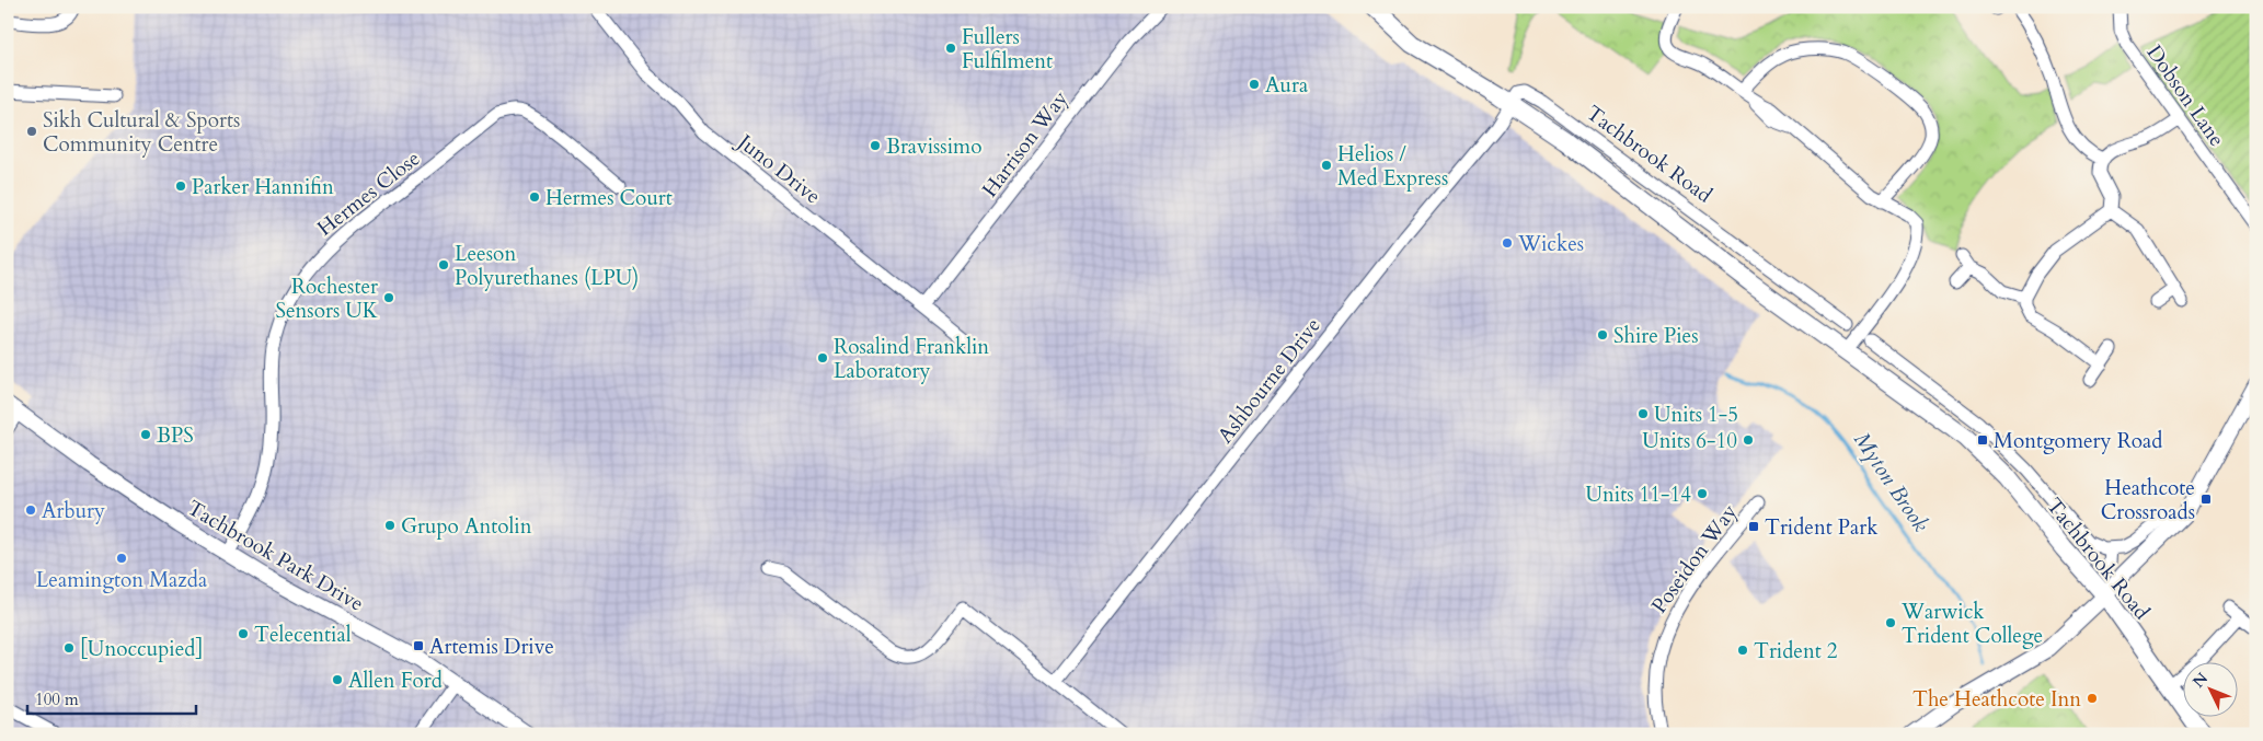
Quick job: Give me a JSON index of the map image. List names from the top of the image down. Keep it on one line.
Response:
{"streets":{"main road":["Tachbrook Road"],"street":["Dobson Lane","Harrison Way","Juno Drive","Hermes Close","Ashbourne Drive","Tachbrook Park Drive","Poseidon Way"]},"crossings":[["Harrison Way","Juno Drive"],["Tachbrook Road","Ashbourne Drive"],["Hermes Close","Tachbrook Park Drive"]],"water":["Myton Brook"],"places":{"other":["Fullers Fulfilment","Aura","Sikh Cultural & Sports Community Centre","Bravissimo","Helios / Med Express","Parker Hannifin","Hermes Court","Wickes","Leeson Polyurethanes (LPU)","Rochester Sensors UK","Shire Pies","Rosalind Franklin Laboratory","Units 1-5","BPS","Units 6-10","Units 11-14","Arbury","Grupo Antolin","Leamington Mazda","Warwick Trident College","Telecential","[Unoccupied]","Trident 2","Allen Ford","The Heathcote Inn"],"transit":["Montgomery Road","Heathcote Crossroads","Trident Park","Artemis Drive"]},"scale_bar":"100 m","north":"top left"}
